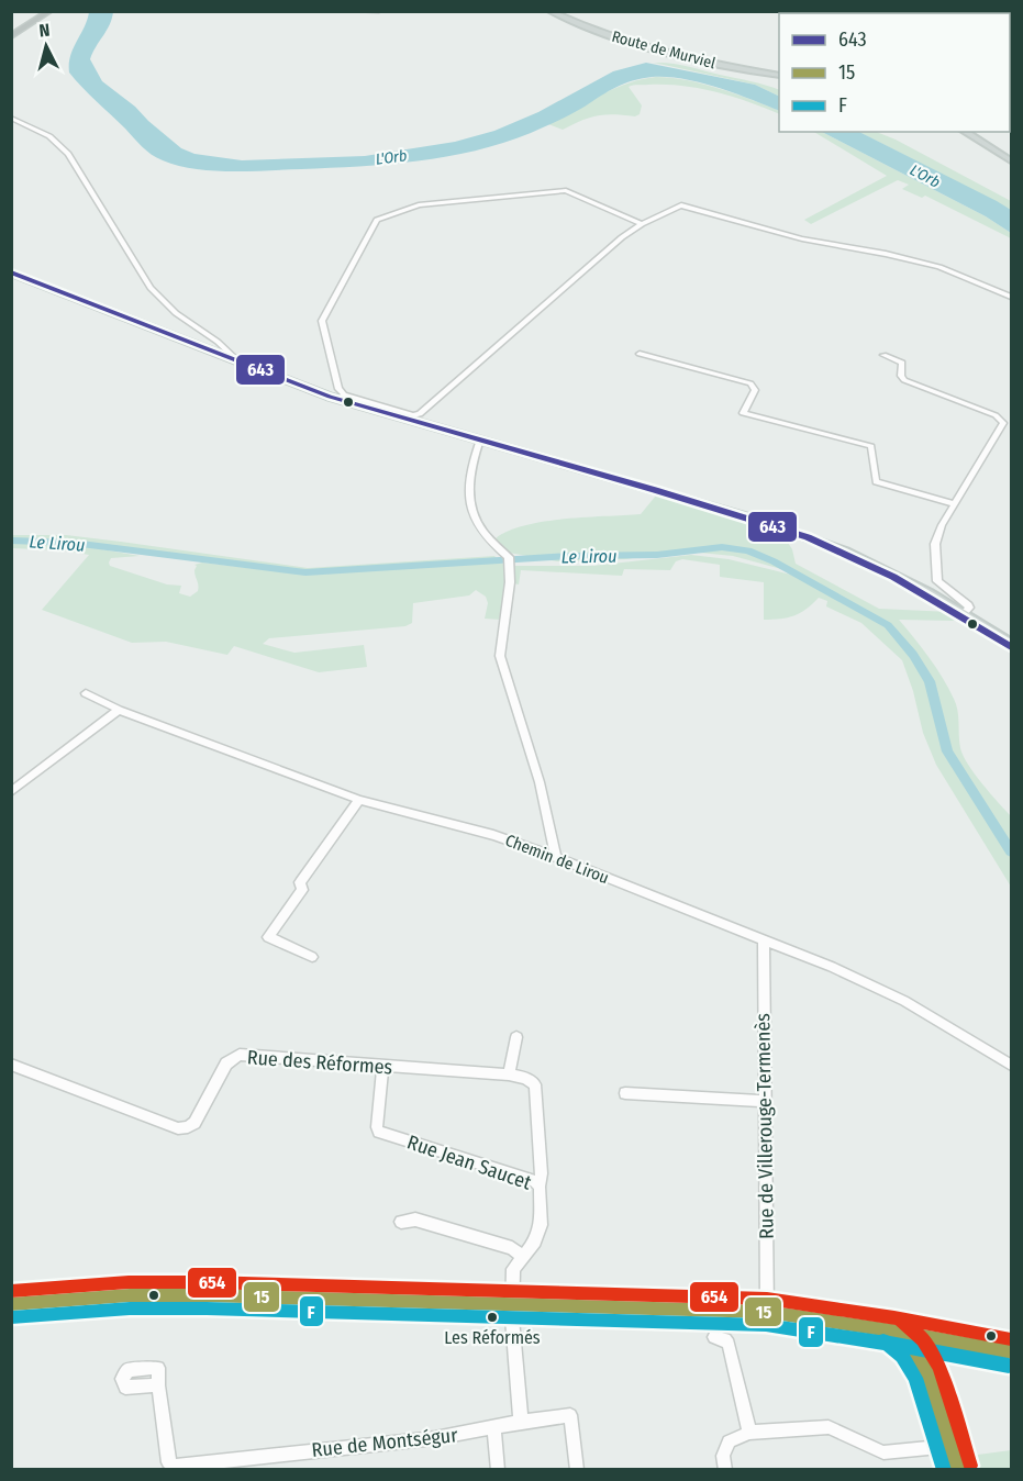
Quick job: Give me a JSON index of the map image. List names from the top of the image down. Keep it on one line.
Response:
{"streets":{"main road":["Route de Murviel"],"street":["Chemin de Lirou","Rue des Réformes","Rue de Villerouge-Termenès","Rue Jean Saucet","Rue de Montségur"]},"crossings":[["Chemin de Lirou","Rue de Villerouge-Termenès"],["Rue des Réformes","Rue Jean Saucet"]],"water":["L'Orb","Le Lirou"],"places":["Les Réformés"],"lines":["transit line 643","transit line 654","transit line 15","transit line F"],"legend":["643","15","F"],"north":"top"}
